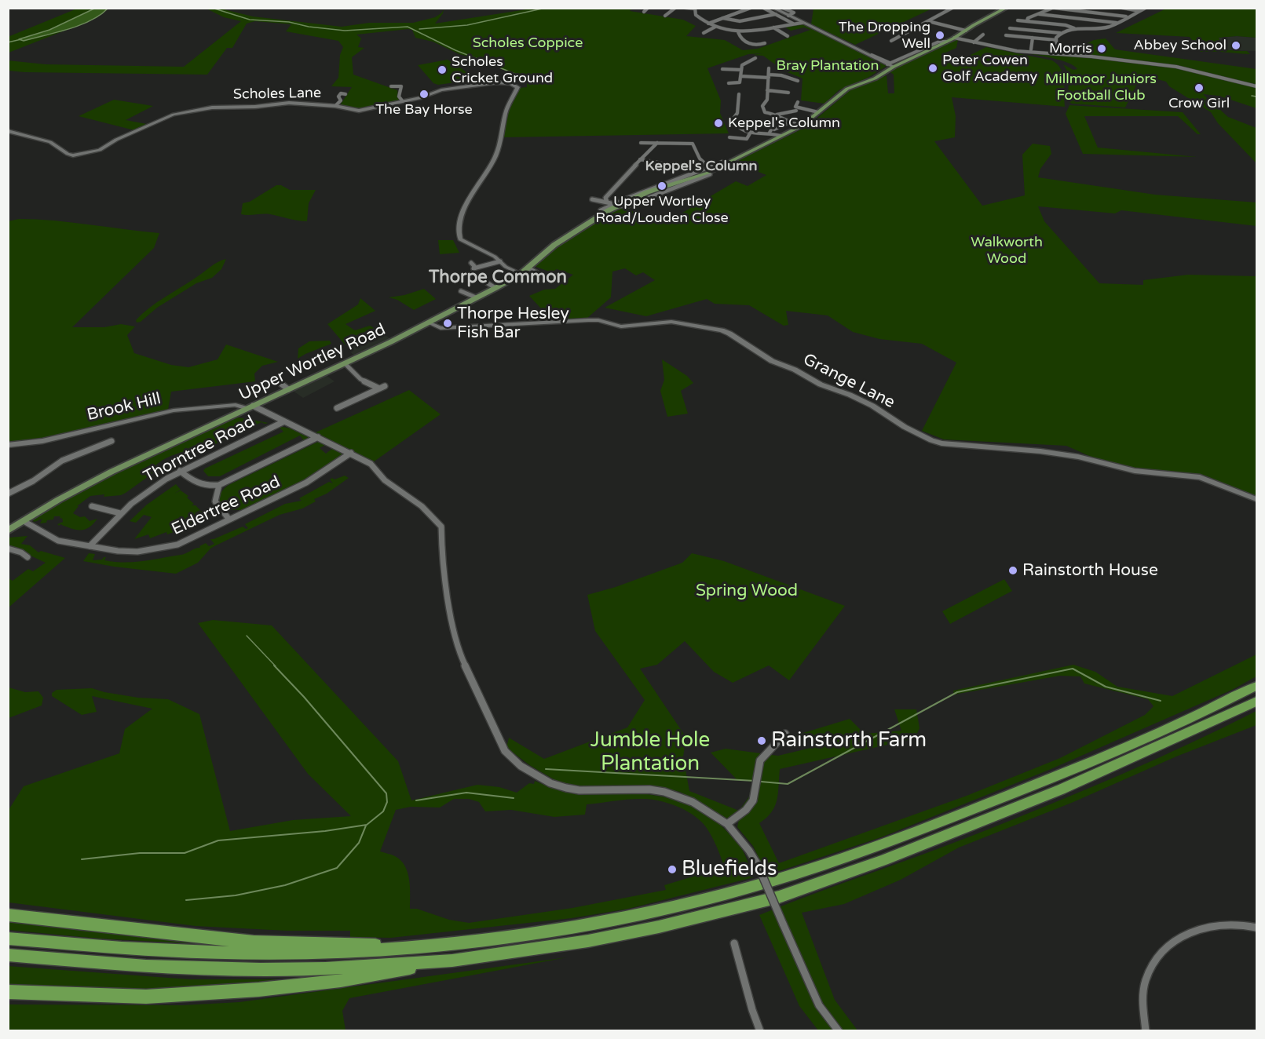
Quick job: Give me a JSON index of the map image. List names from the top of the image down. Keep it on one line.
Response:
{"streets":{"main road":["Upper Wortley Road"],"street":["Scholes Lane","Grange Lane","Brook Hill","Thorntree Road","Eldertree Road"]},"crossings":[["Scholes Lane","Upper Wortley Road"],["Upper Wortley Road","Grange Lane"],["Upper Wortley Road","Brook Hill"],["Upper Wortley Road","Eldertree Road"],["Thorntree Road","Eldertree Road"]],"districts":["Keppel's Column","Thorpe Common"],"parks":["Scholes Coppice","Bray Plantation","Millmoor Juniors Football Club","Walkworth Wood","Spring Wood","Jumble Hole Plantation"],"places":["The Dropping Well","Abbey School","Morris","Peter Cowen Golf Academy","Scholes Cricket Ground","Crow Girl","The Bay Horse","Keppel's Column","Upper Wortley Road/Louden Close","Thorpe Hesley Fish Bar","Rainstorth House","Rainstorth Farm","Bluefields"]}
